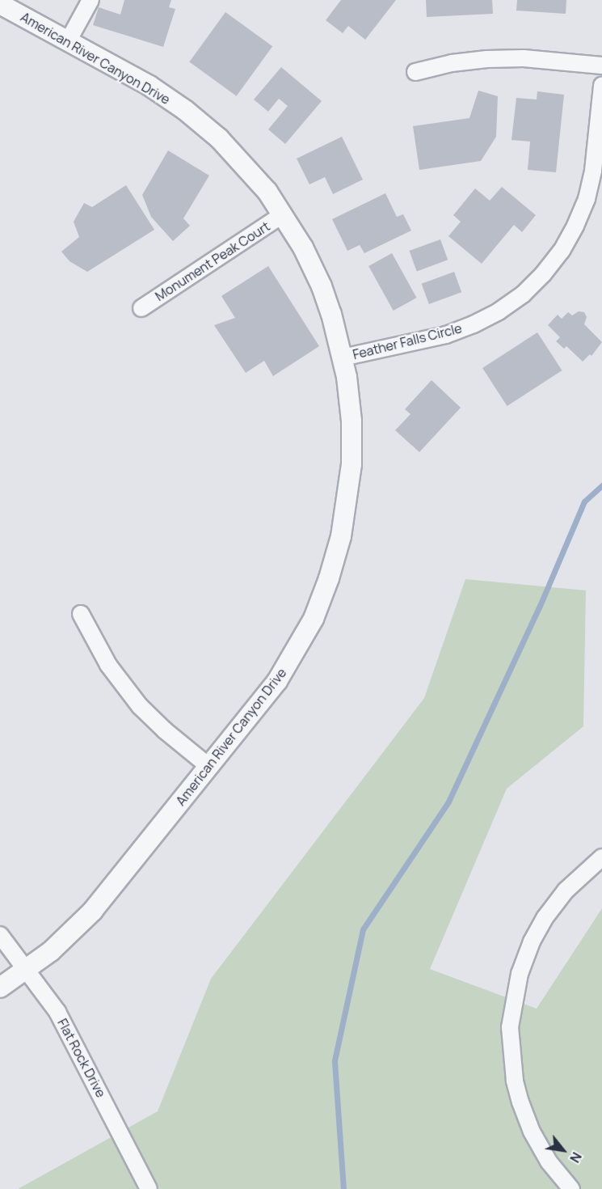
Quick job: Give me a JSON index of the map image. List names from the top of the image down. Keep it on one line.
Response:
{"streets":{"street":["American River Canyon Drive","Monument Peak Court","Feather Falls Circle","Flat Rock Drive"]},"crossings":[["American River Canyon Drive","Monument Peak Court"],["American River Canyon Drive","Feather Falls Circle"],["American River Canyon Drive","Flat Rock Drive"]],"north":"bottom right"}
